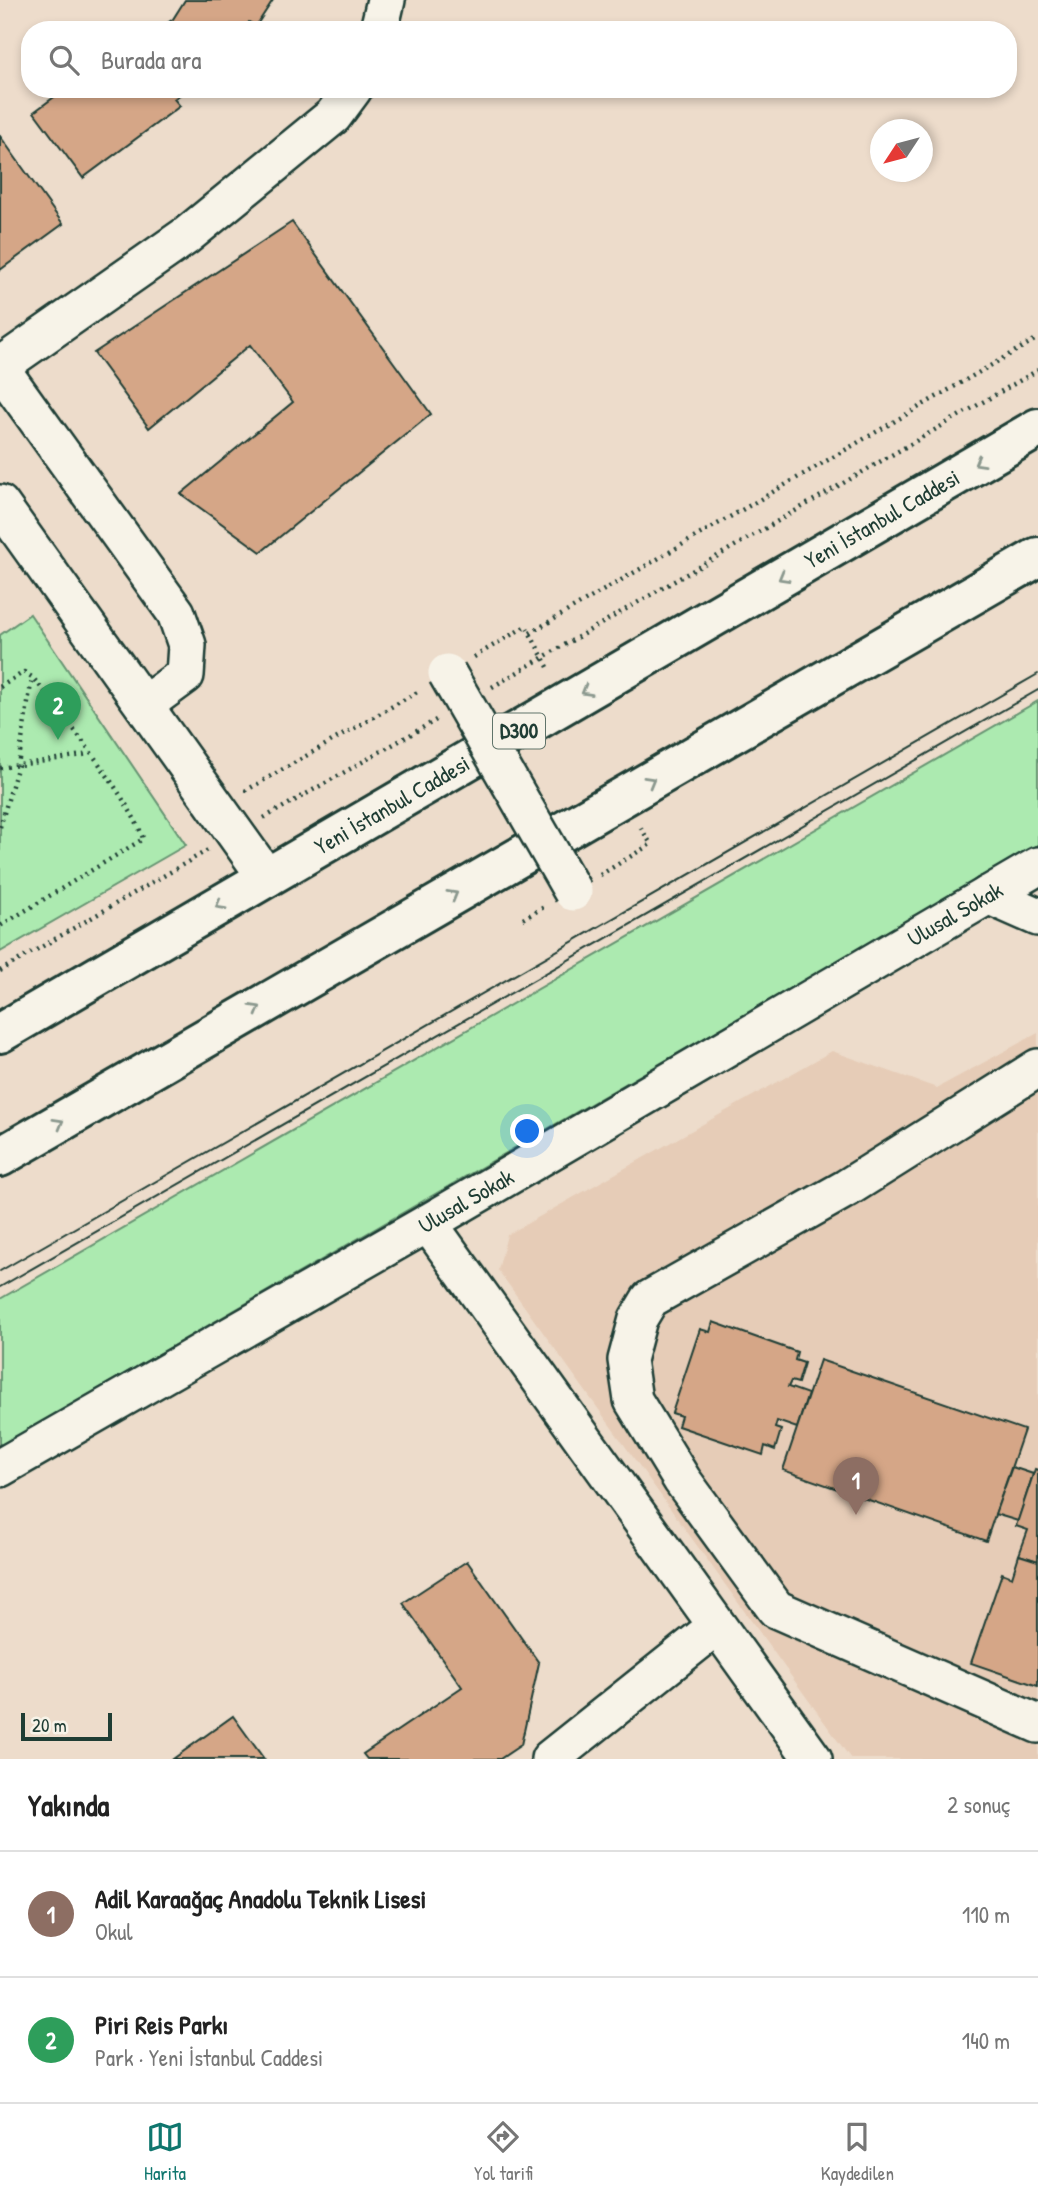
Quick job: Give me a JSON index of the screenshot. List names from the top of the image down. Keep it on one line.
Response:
{"streets":{"highway":["Yeni İstanbul Caddesi","D300"],"street":["Ulusal Sokak"]},"scale_bar":"20 m","north":"bottom left","page":{"search":"Burada ara","pins":["2","1"],"scale":"20 m","heading":["Yakında","2 sonuç"],"list":[{"mark":"1","name":"Adil Karaağaç Anadolu Teknik Lisesi","note":"Okul","value":"110 m"},{"mark":"2","name":"Piri Reis Parkı","note":"Park · Yeni İstanbul Caddesi","value":"140 m"}],"nav":["Harita","Yol tarifi","Kaydedilen"]}}
